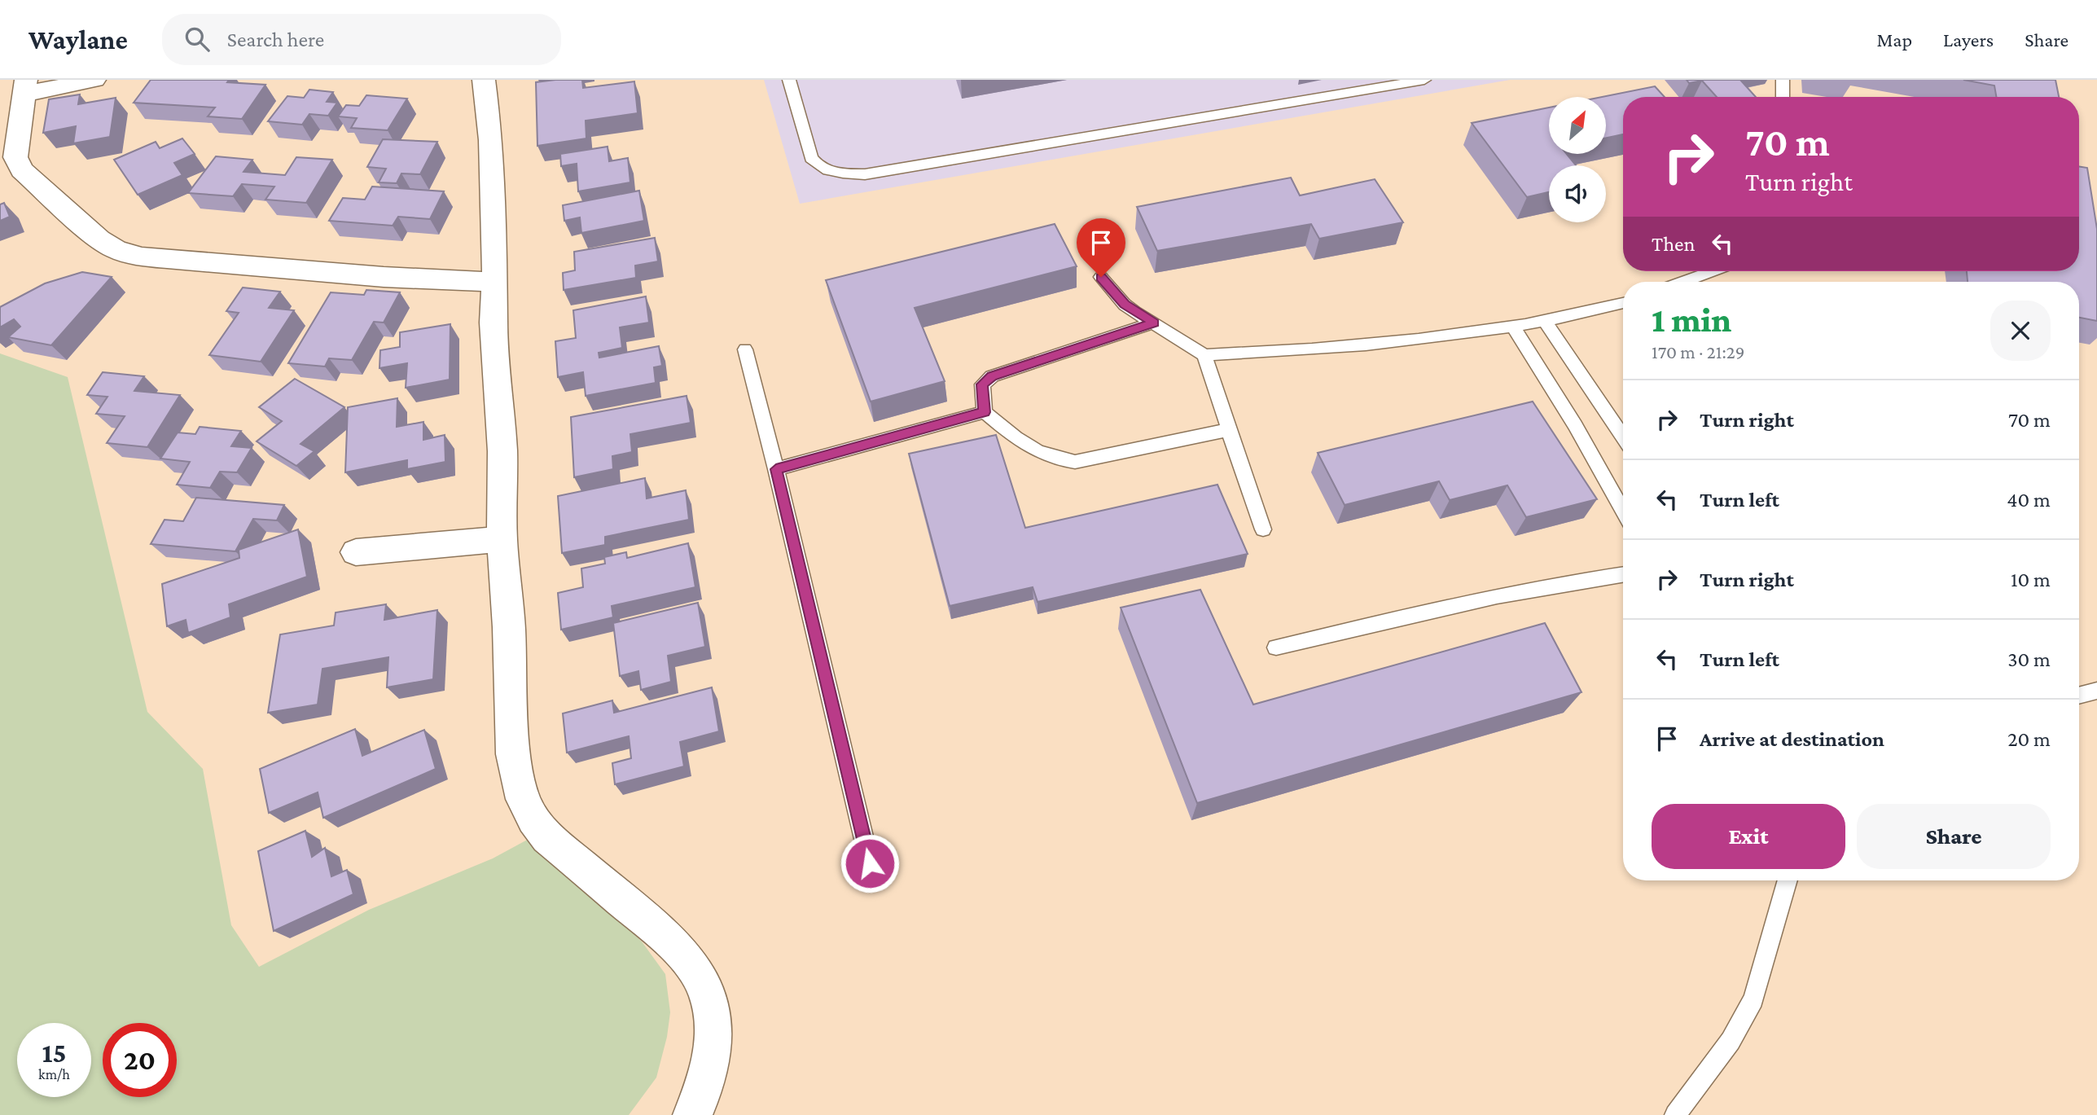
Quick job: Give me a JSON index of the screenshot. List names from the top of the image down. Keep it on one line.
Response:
{"north":"top right","page":{"header":"Waylane","search":"Search here","nav":["Map","Layers","Share"],"turn":["70 m","Turn right"],"then":"Then","heading":["1 min","170 m · 21:29"],"list":[{"name":"Turn right","value":"70 m"},{"name":"Turn left","value":"40 m"},{"name":"Turn right","value":"10 m"},{"name":"Turn left","value":"30 m"},{"name":"Arrive at destination","value":"20 m"}],"buttons":["Exit","Share"],"speed":"15 km/h","limit":"20"}}
